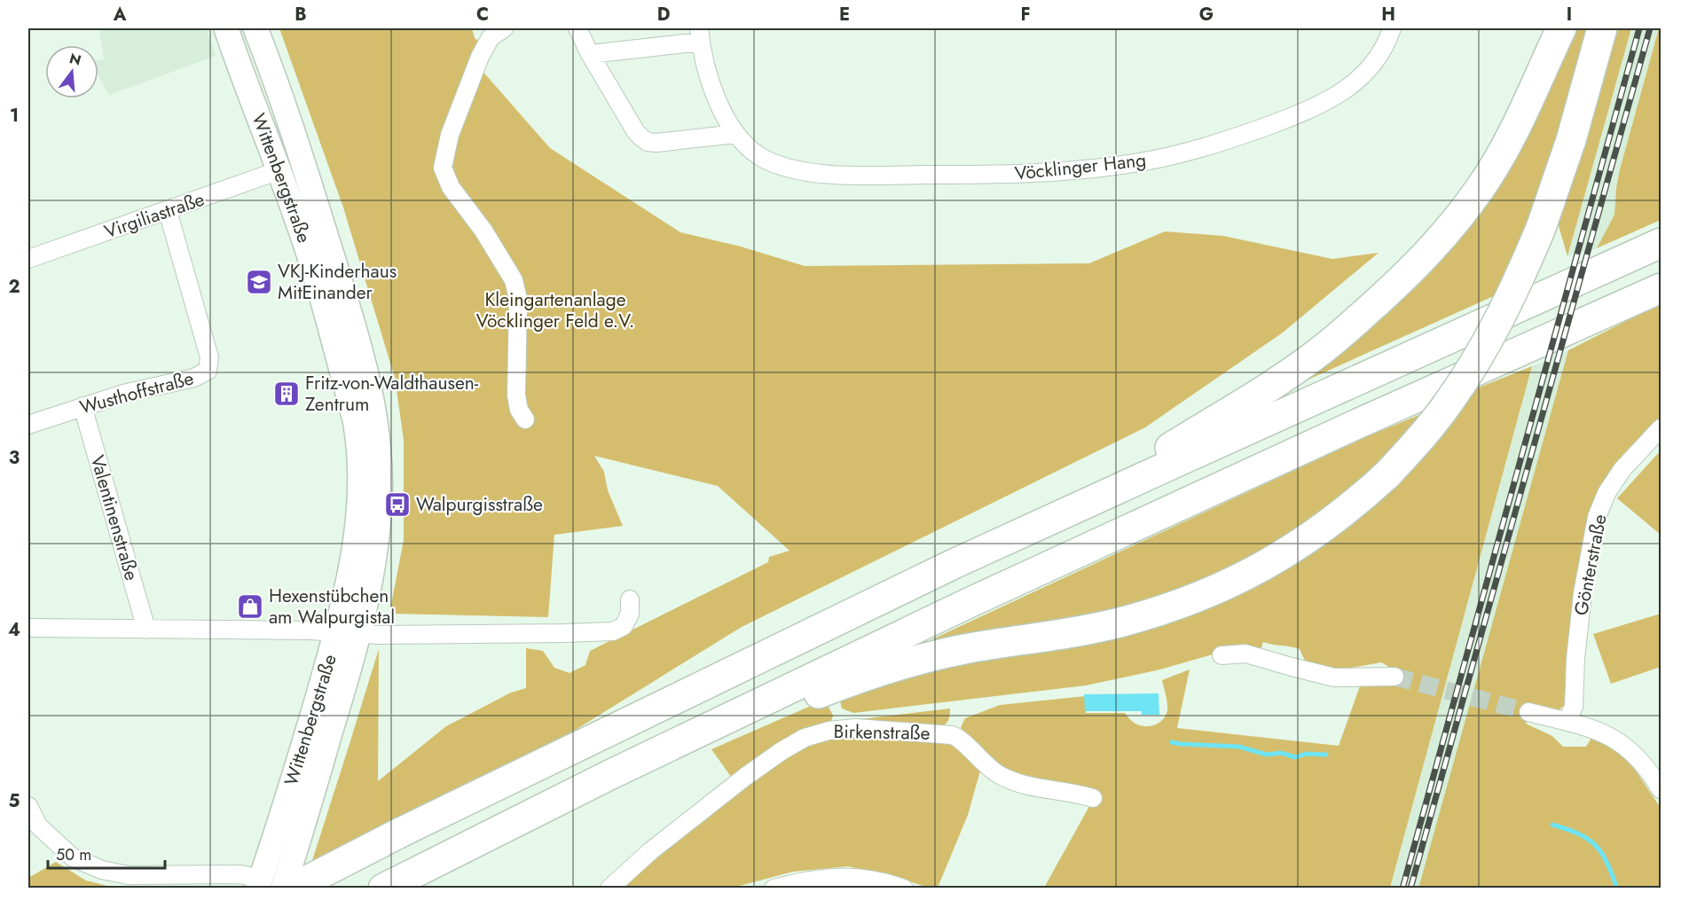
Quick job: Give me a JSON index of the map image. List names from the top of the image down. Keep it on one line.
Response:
{"streets":{"main road":["Wittenbergstraße"],"street":["Vöcklinger Hang","Virgiliastraße","Wusthoffstraße","Valentinenstraße","Gönterstraße","Birkenstraße"]},"crossings":[["Wittenbergstraße","Virgiliastraße"],["Virgiliastraße","Wusthoffstraße"],["Wusthoffstraße","Valentinenstraße"]],"parks":["Kleingartenanlage Vöcklinger Feld e.V."],"places":{"school or university":["VKJ-Kinderhaus MitEinander"],"building":["Fritz-von-Waldthausen- Zentrum"],"bus stop":["Walpurgisstraße"],"shop":["Hexenstübchen am Walpurgistal"]},"scale_bar":"50 m","north":"top","grid":{"columns":["A","B","C","D","E","F","G","H","I"],"rows":["1","2","3","4","5"]}}
